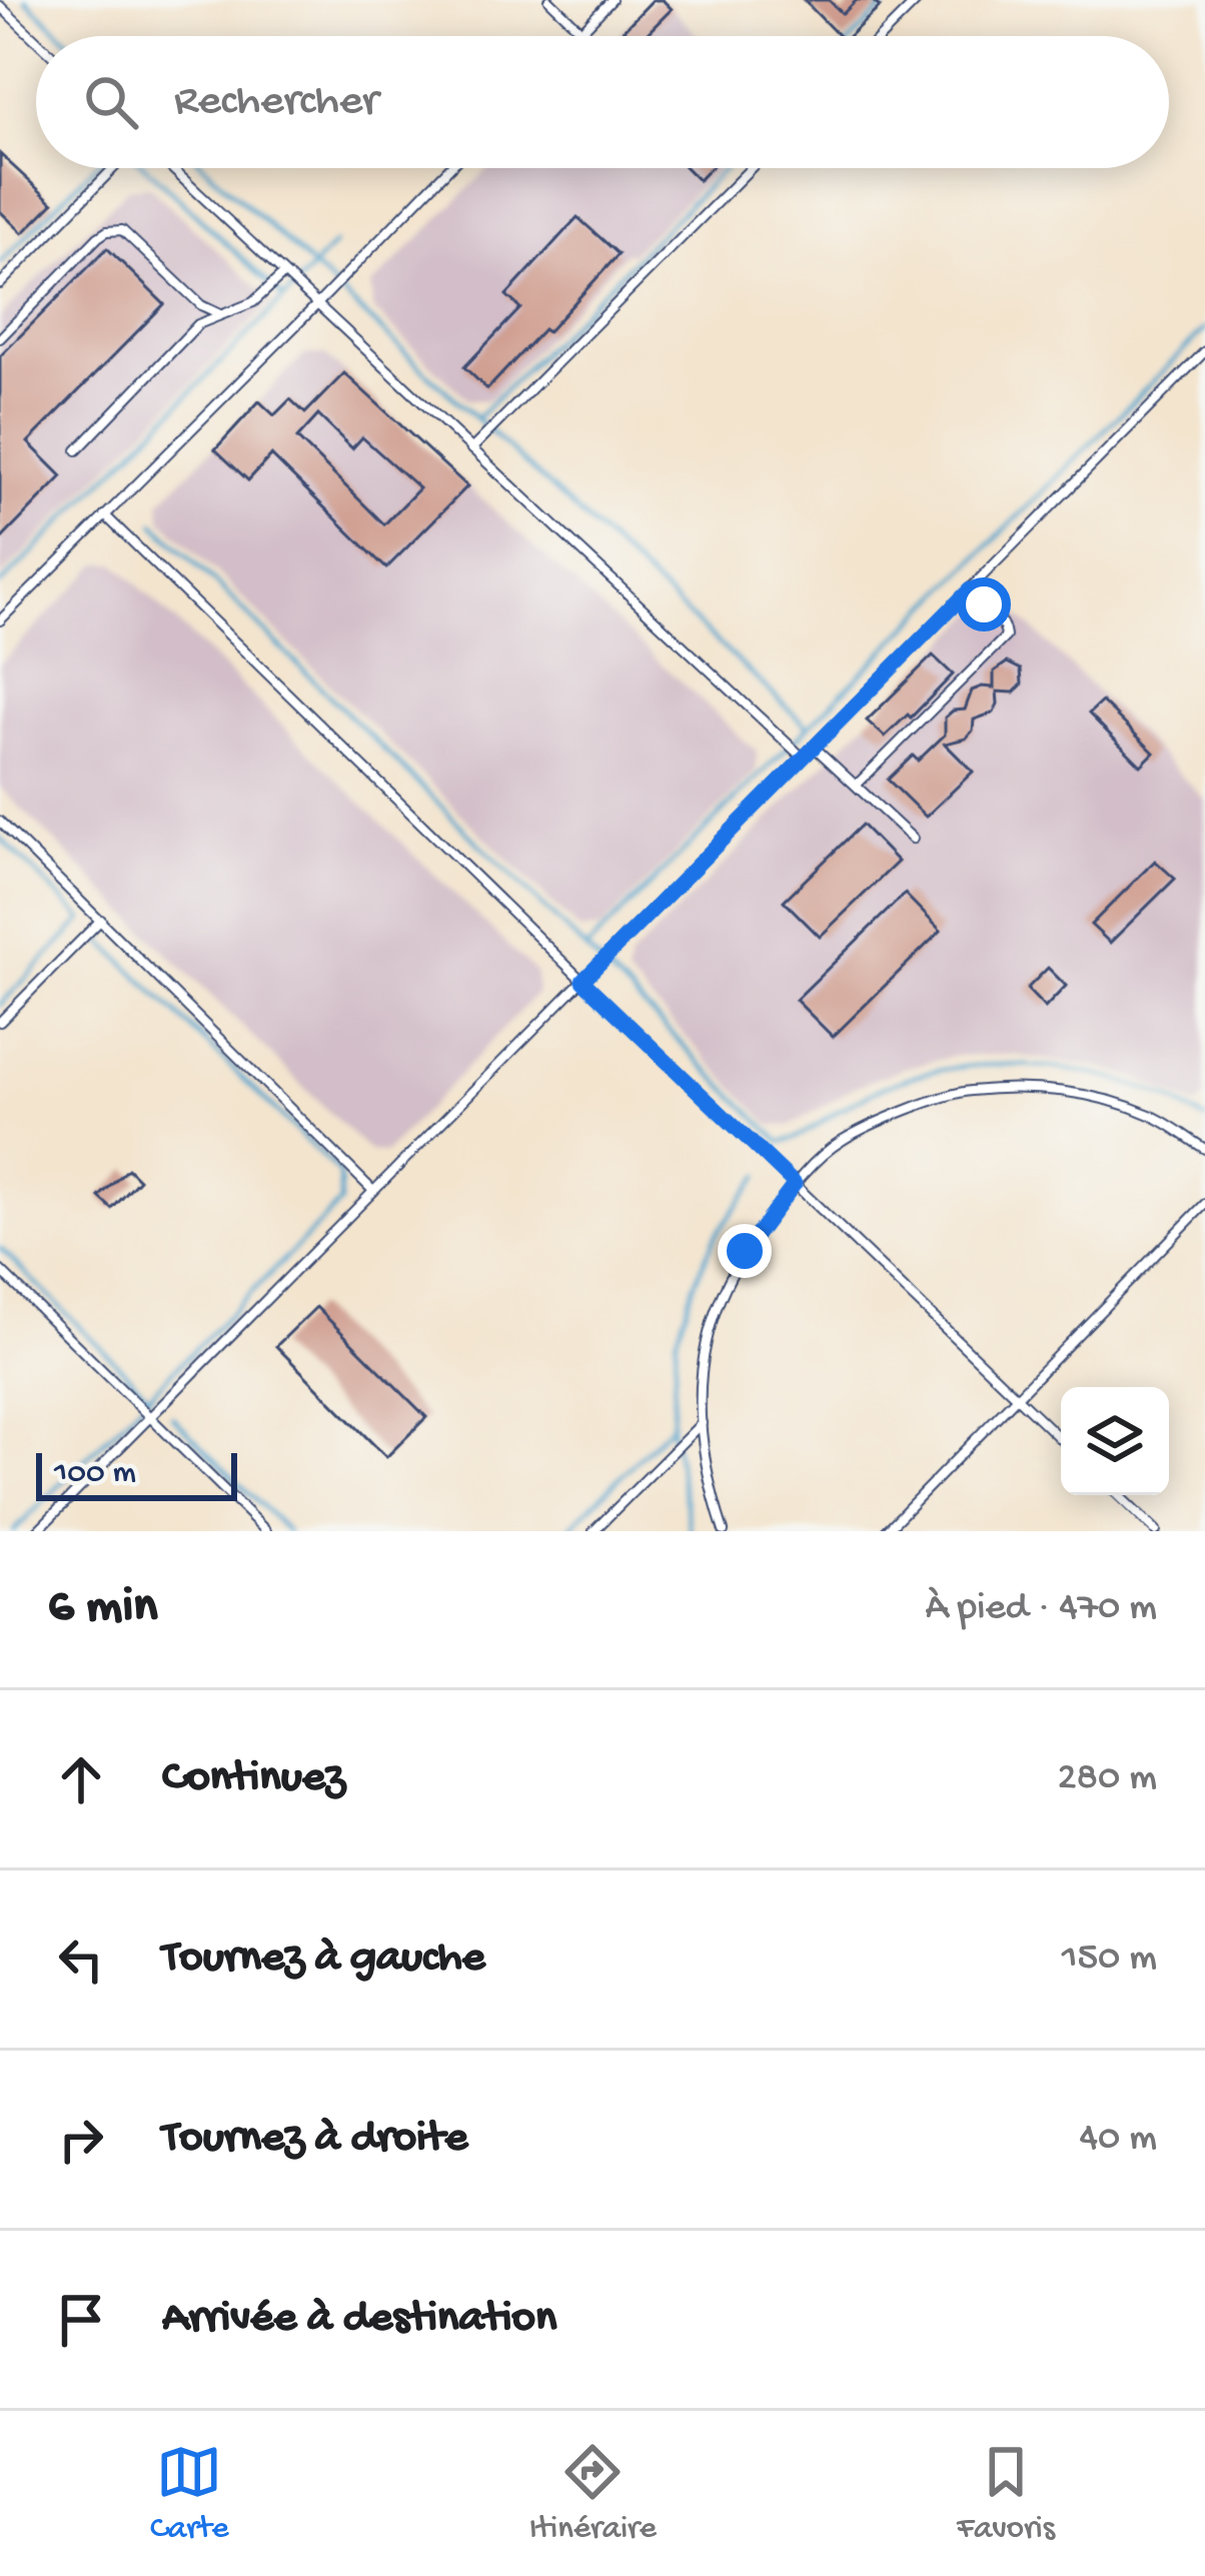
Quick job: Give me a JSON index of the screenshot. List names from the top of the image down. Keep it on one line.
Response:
{"scale_bar":"100 m","page":{"search":"Rechercher","scale":"100 m","heading":["6 min","À pied · 470 m"],"list":[["Continuez","280 m"],["Tournez à gauche","150 m"],["Tournez à droite","40 m"],"Arrivée à destination"],"nav":["Carte","Itinéraire","Favoris"]}}
